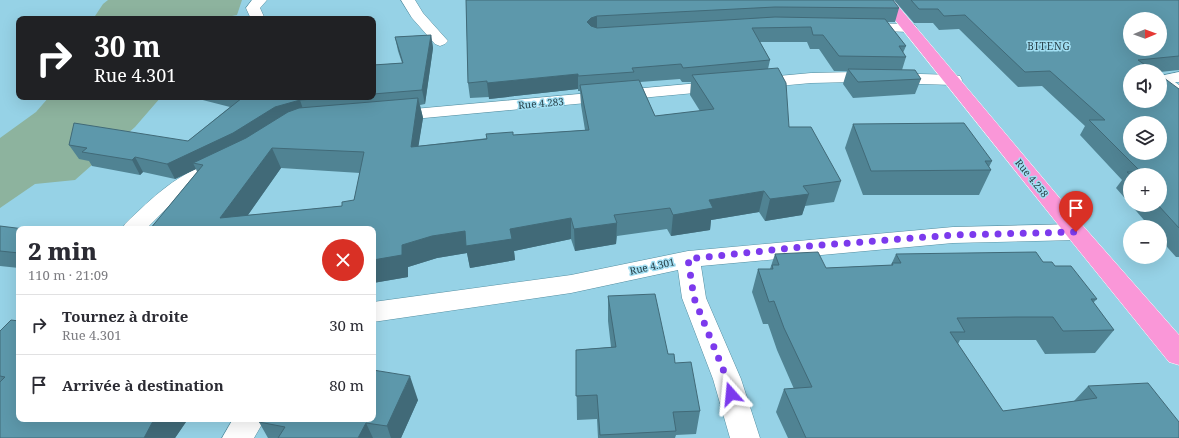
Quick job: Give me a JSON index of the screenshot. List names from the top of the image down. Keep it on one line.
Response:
{"streets":{"highway":["Rue 4.258"],"street":["Rue 4.283","Rue 4.301"]},"crossings":[["Rue 4.283","Rue 4.258"],["Rue 4.258","Rue 4.301"]],"districts":["BITENG"],"north":"right","page":{"map_buttons":["+","−"],"turn":["30 m","Rue 4.301"],"heading":["2 min","110 m · 21:09"],"list":[{"name":"Tournez à droite","note":"Rue 4.301","value":"30 m"},{"name":"Arrivée à destination","value":"80 m"}]}}
